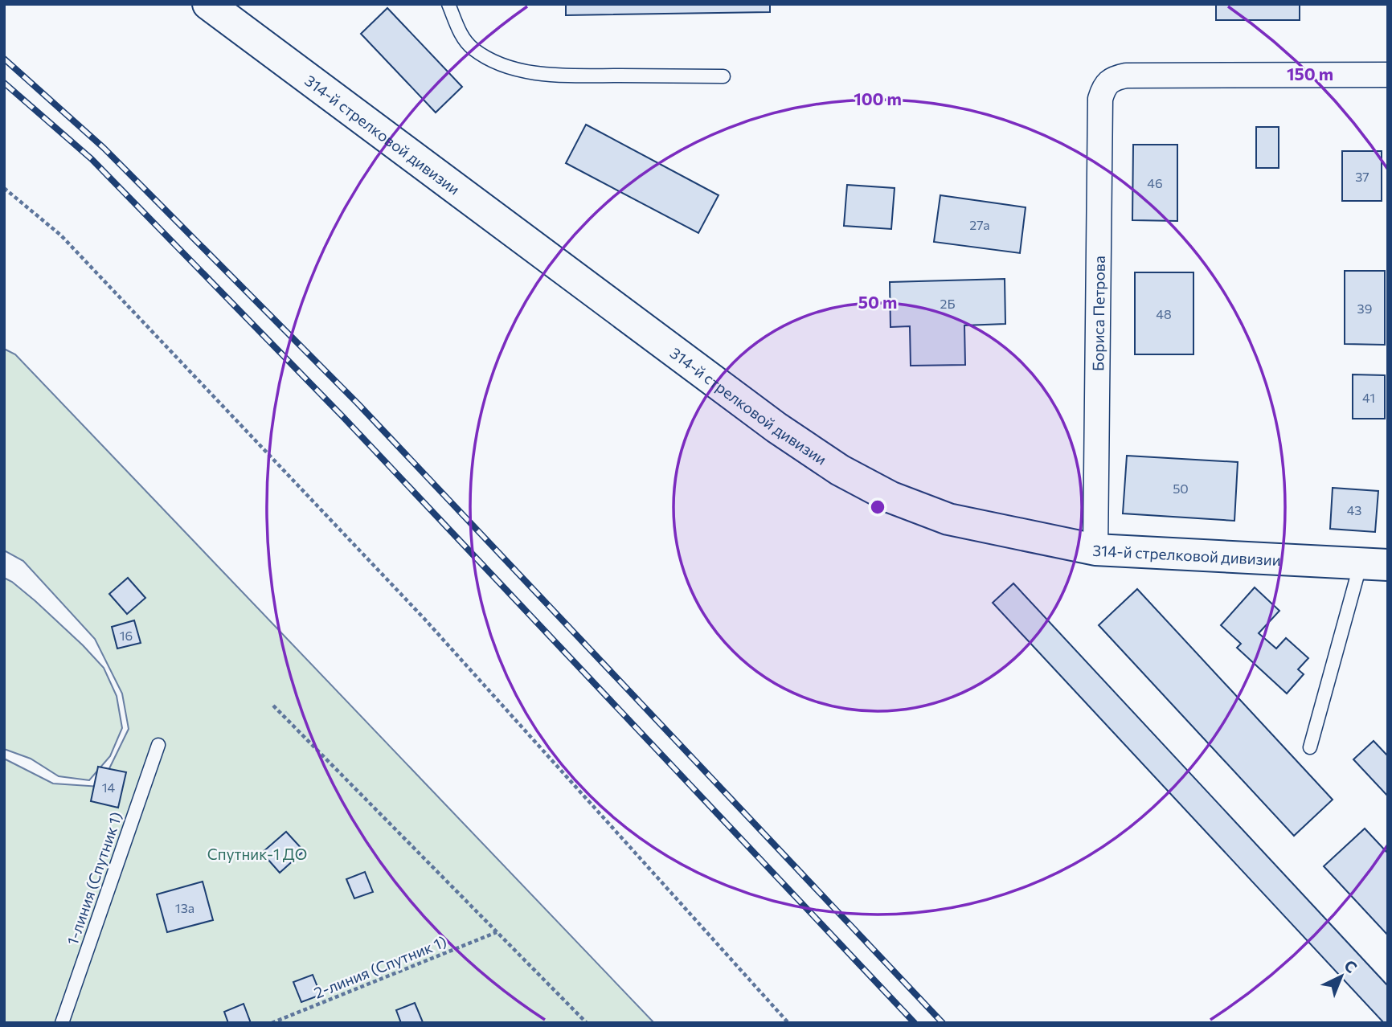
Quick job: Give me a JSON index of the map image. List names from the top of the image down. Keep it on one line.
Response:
{"streets":{"street":["314-й стрелковой дивизии","Бориса Петрова"],"lane":["1-линия (Спутник 1)"],"path":["2-линия (Спутник 1)"]},"crossings":[["314-й стрелковой дивизии","Бориса Петрова"]],"parks":["Спутник-1 ДО"],"house_numbers":["37","46","27а","2Б","39","48","41","50","43","16","14","13а"],"north":"top right","rings":["150 m","100 m","50 m"]}
